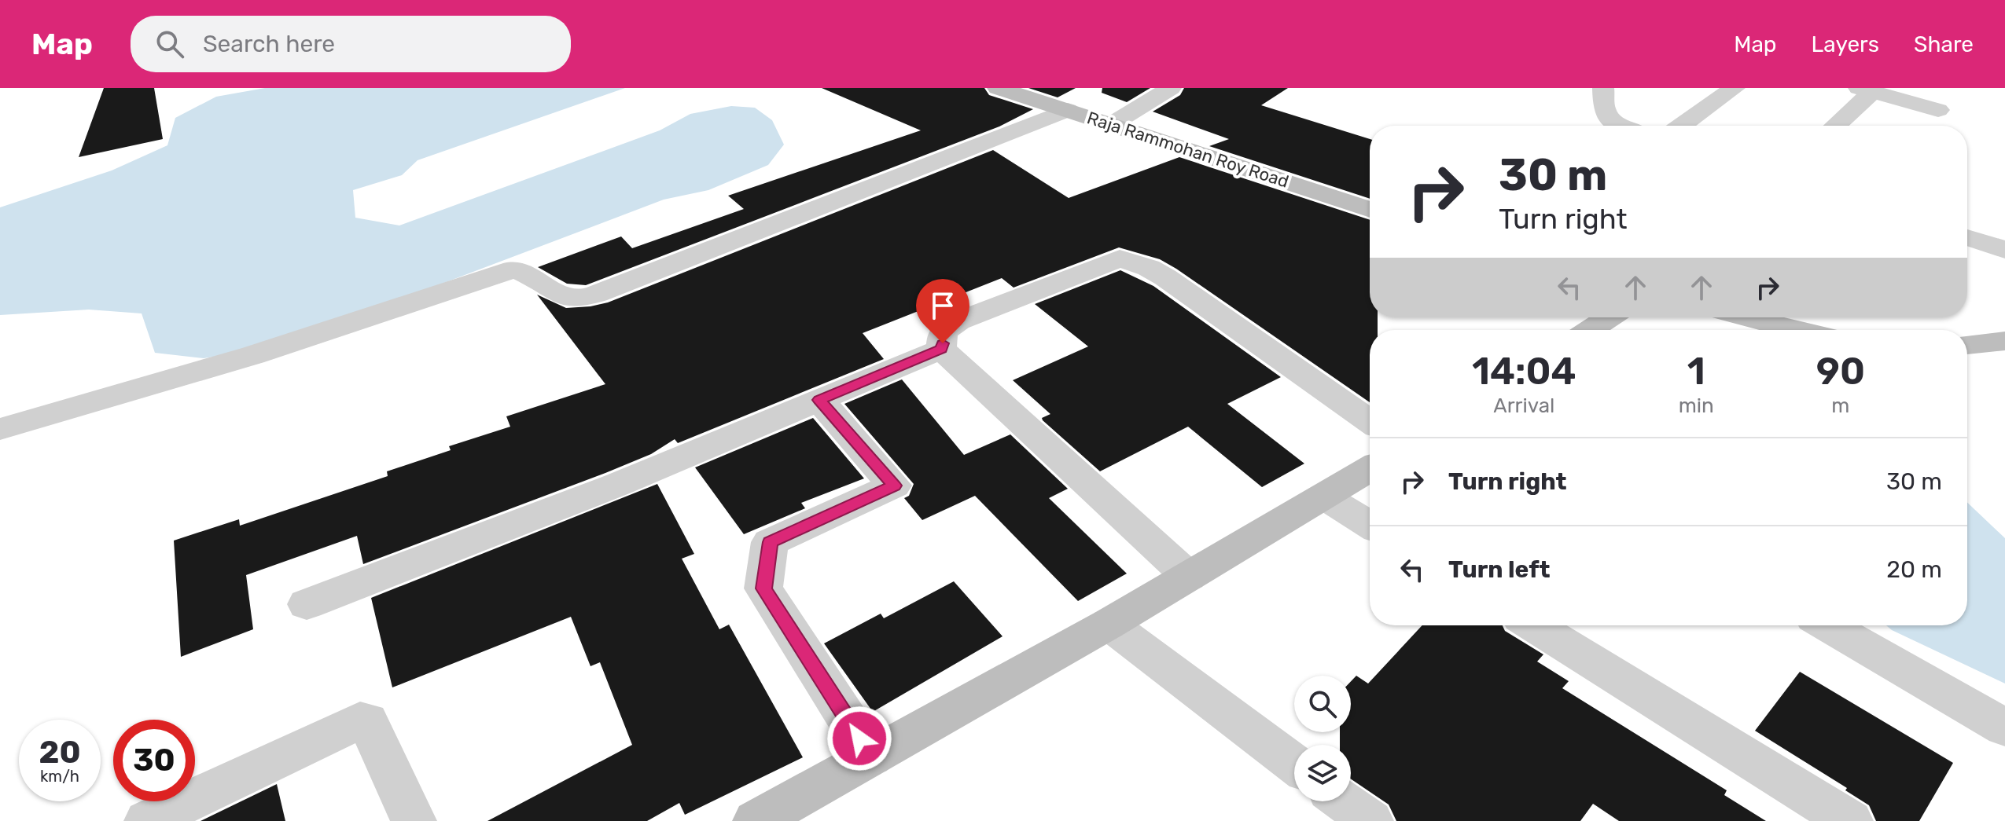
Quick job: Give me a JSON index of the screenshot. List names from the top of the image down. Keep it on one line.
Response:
{"streets":{"main road":["Raja Rammohan Roy Road"]},"page":{"header":"Map","search":"Search here","nav":["Map","Layers","Share"],"turn":["30 m","Turn right"],"eta":["14:04","Arrival","1","min","90","m"],"list":[{"name":"Turn right","value":"30 m"},{"name":"Turn left","value":"20 m"}],"speed":"20 km/h","limit":"30"}}
